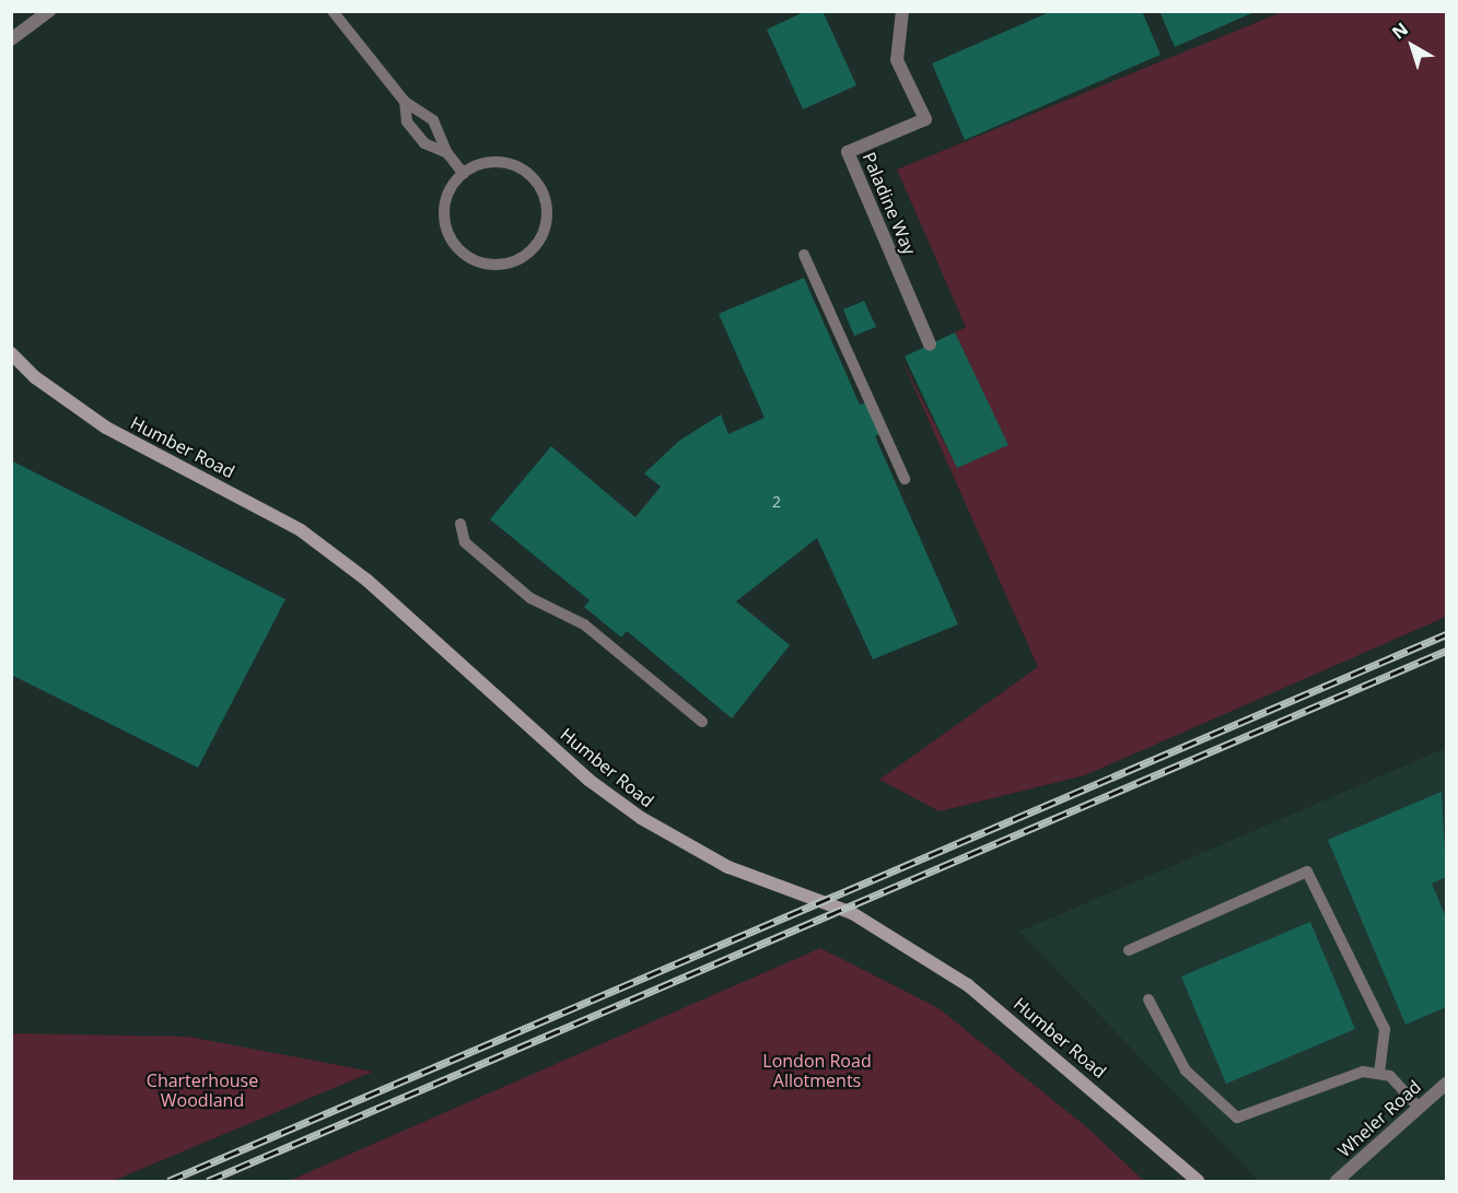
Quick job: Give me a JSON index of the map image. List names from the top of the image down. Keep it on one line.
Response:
{"streets":{"main road":["Humber Road"],"street":["Paladine Way","Wheler Road"]},"parks":["London Road Allotments","Charterhouse Woodland"],"house_numbers":["2"],"north":"top left"}
